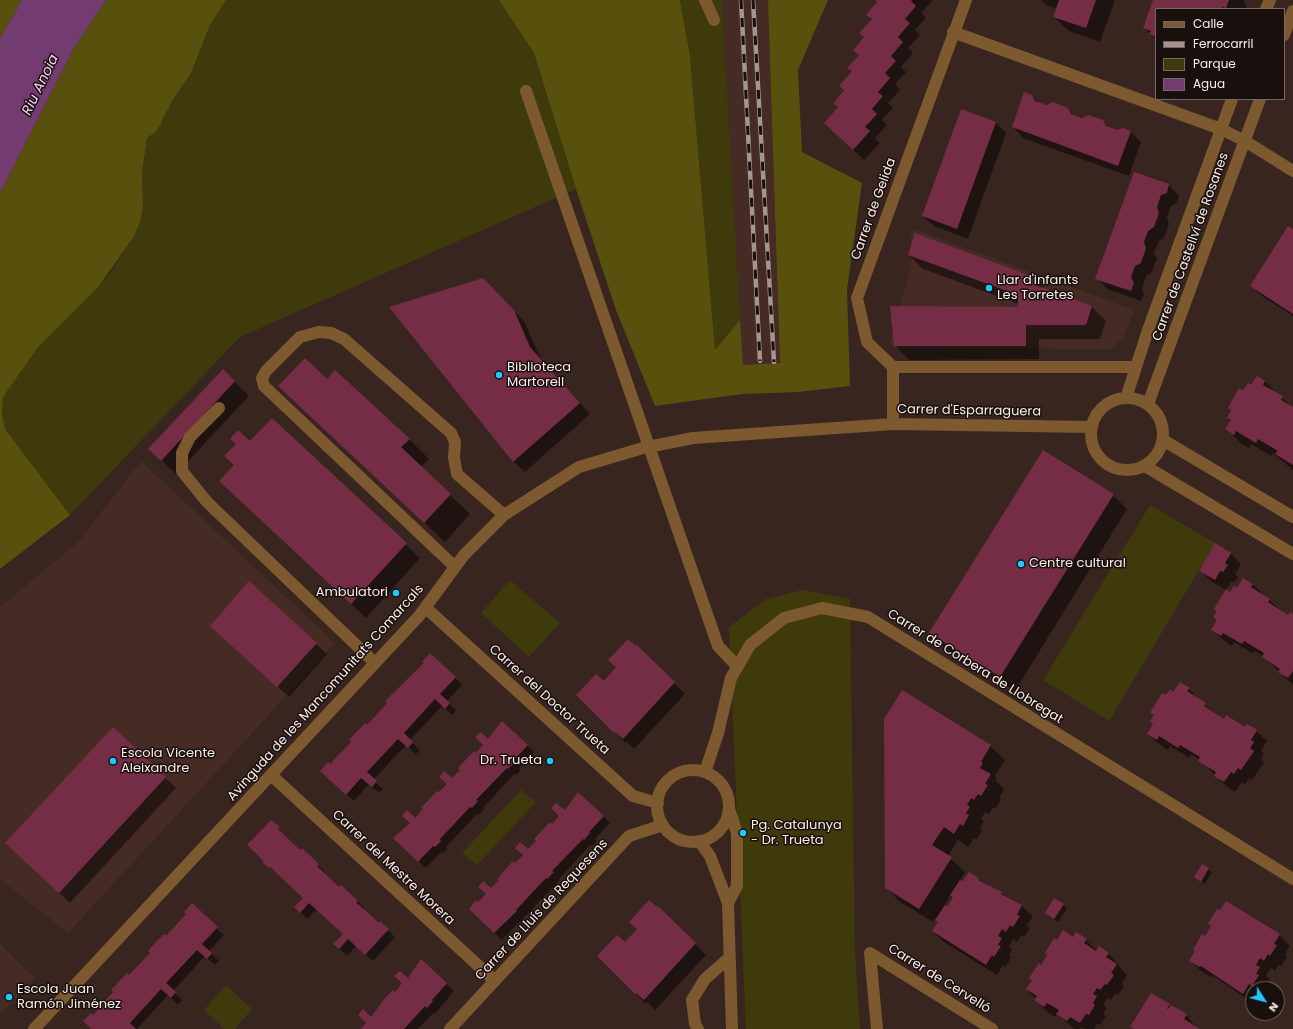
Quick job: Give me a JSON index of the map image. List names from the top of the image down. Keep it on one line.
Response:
{"streets":{"street":["Carrer de Gelida","Carrer de Castellví de Rosanes","Carrer d'Esparraguera","Carrer de Corbera de Llobregat","Avinguda de les Mancomunitats Comarcals","Carrer del Doctor Trueta","Carrer del Mestre Morera","Carrer de Lluís de Requesens","Carrer de Cervelló"]},"crossings":[["Carrer de Castellví de Rosanes","Carrer d'Esparraguera"],["Carrer d'Esparraguera","Avinguda de les Mancomunitats Comarcals"],["Carrer de Corbera de Llobregat","Carrer del Doctor Trueta"],["Carrer de Corbera de Llobregat","Carrer de Lluís de Requesens"],["Avinguda de les Mancomunitats Comarcals","Carrer del Doctor Trueta"],["Avinguda de les Mancomunitats Comarcals","Carrer del Mestre Morera"],["Carrer del Doctor Trueta","Carrer de Lluís de Requesens"],["Carrer del Mestre Morera","Carrer de Lluís de Requesens"]],"water":["Riu Anoia"],"places":["Llar d'infants Les Torretes","Biblioteca Martorell","Centre cultural","Ambulatori","Escola Vicente Aleixandre","Dr. Trueta","Pg. Catalunya - Dr. Trueta","Escola Juan Ramón Jiménez"],"legend":["Calle","Ferrocarril","Parque","Agua"],"north":"bottom right"}
